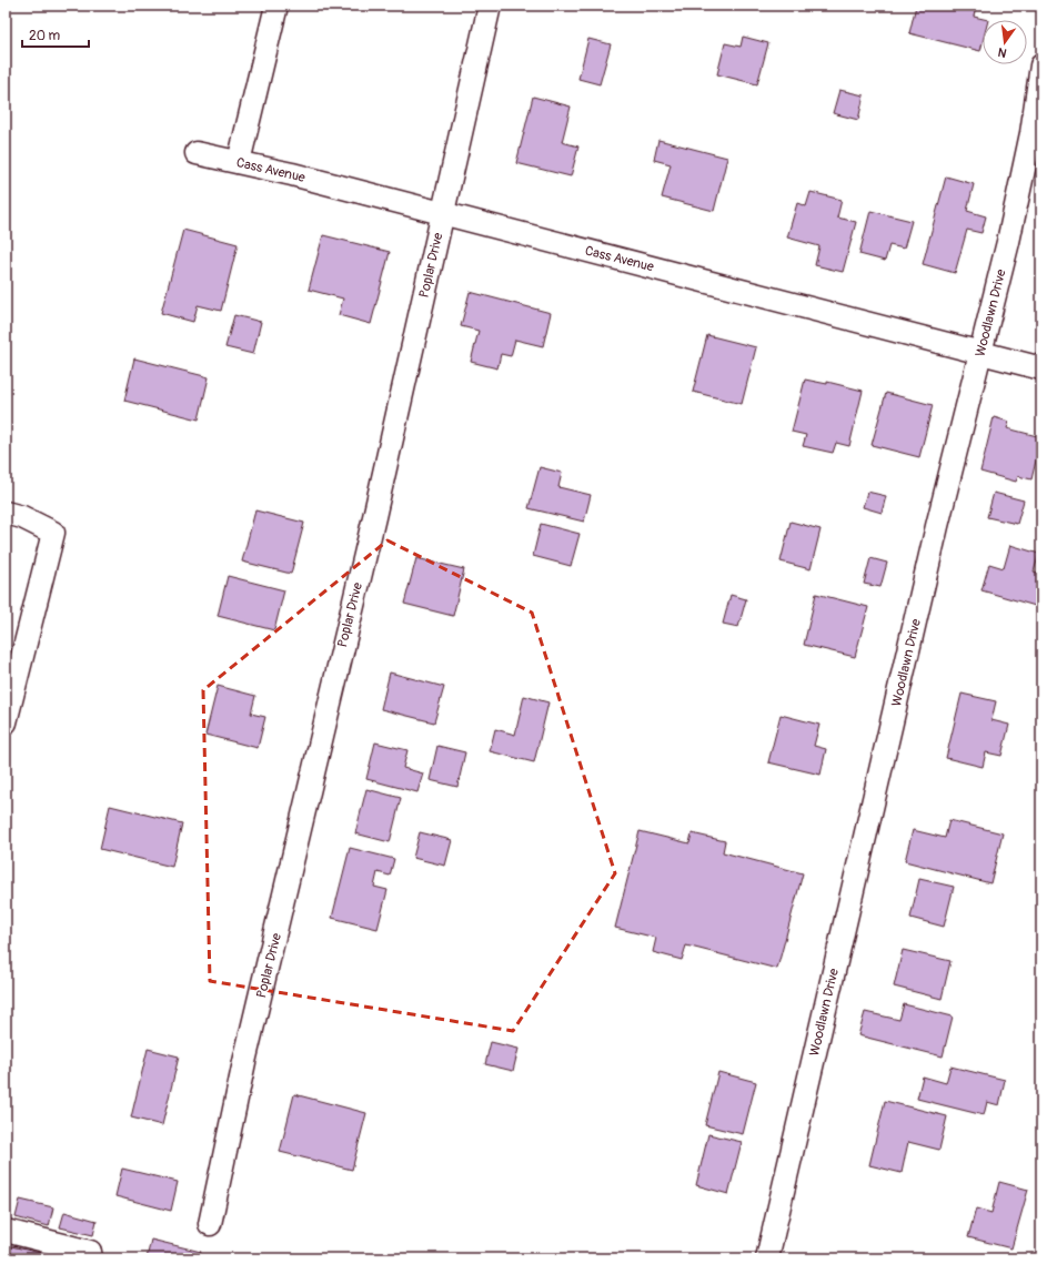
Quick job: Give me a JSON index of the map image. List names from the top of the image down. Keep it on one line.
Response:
{"streets":{"street":["Cass Avenue","Poplar Drive","Woodlawn Drive"]},"crossings":[["Cass Avenue","Poplar Drive"],["Cass Avenue","Woodlawn Drive"]],"scale_bar":"20 m","north":"bottom"}
